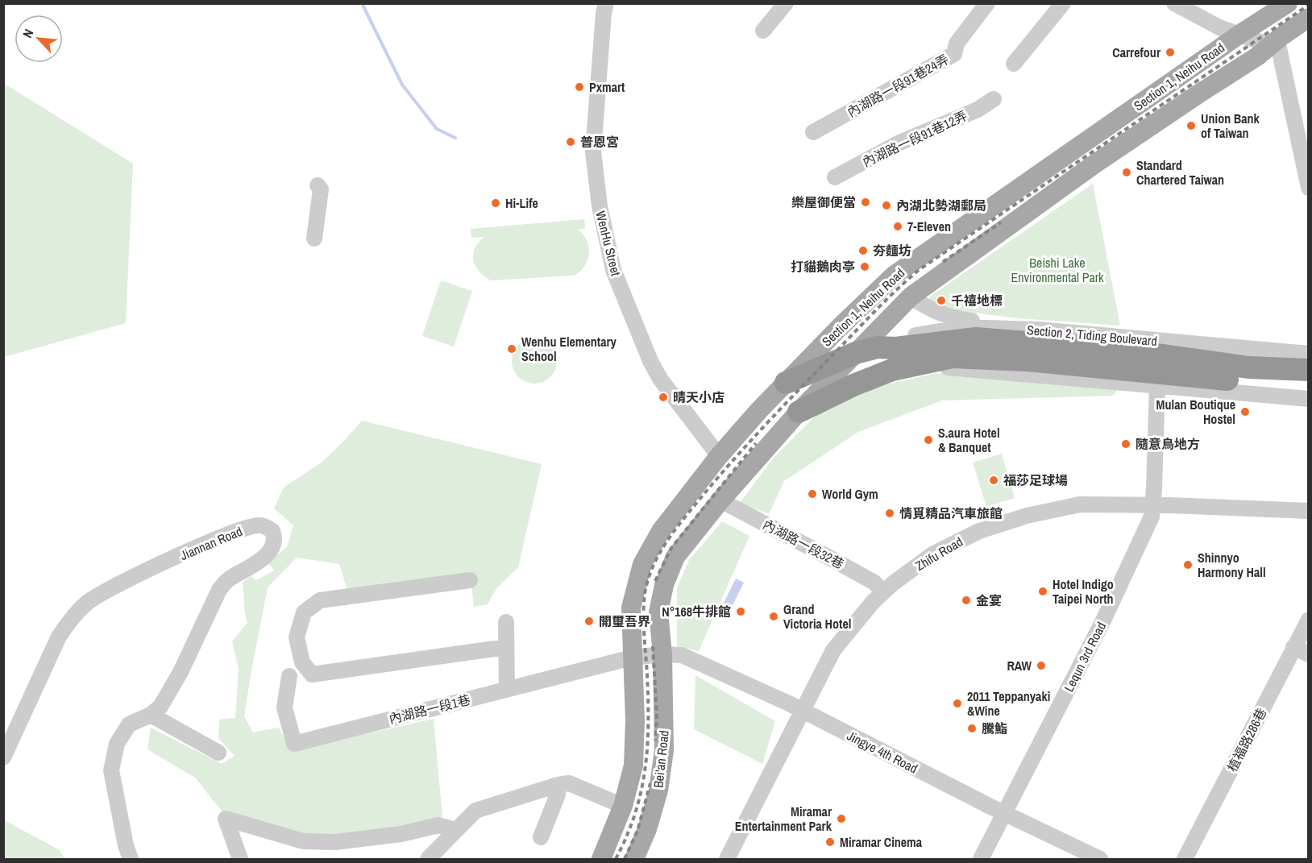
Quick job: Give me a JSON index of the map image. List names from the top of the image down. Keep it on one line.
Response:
{"streets":{"highway":["Section 2, Tiding Boulevard"],"main road":["Section 1, Neihu Road","Bei'an Road"],"street":["內湖路一段91巷24弄","內湖路一段91巷12弄","WenHu Street","Jiannan Road","內湖路一段32巷","Zhifu Road","Lequn 3rd Road","內湖路一段1巷","植福路286巷","Jingye 4th Road"]},"crossings":[["Section 1, Neihu Road","WenHu Street"],["Section 1, Neihu Road","Section 2, Tiding Boulevard"],["Section 1, Neihu Road","內湖路一段32巷"],["Section 1, Neihu Road","內湖路一段1巷"],["Section 1, Neihu Road","Jingye 4th Road"],["Section 1, Neihu Road","Bei'an Road"],["內湖路一段32巷","Zhifu Road"],["Zhifu Road","Lequn 3rd Road"],["Zhifu Road","Jingye 4th Road"],["Lequn 3rd Road","Jingye 4th Road"],["內湖路一段1巷","Jingye 4th Road"],["內湖路一段1巷","Bei'an Road"],["Jingye 4th Road","Bei'an Road"]],"parks":["Beishi Lake Environmental Park"],"places":["Carrefour","Pxmart","Union Bank of Taiwan","普恩宮","Standard Chartered Taiwan","樂屋御便當","Hi-Life","內湖北勢湖郵局","7-Eleven","夯麵坊","打貓鵝肉亭","千禧地標","Wenhu Elementary School","晴天小店","Mulan Boutique Hostel","S.aura Hotel & Banquet","隨意鳥地方","福莎足球場","World Gym","情覓精品汽車旅館","Shinnyo Harmony Hall","Hotel Indigo Taipei North","金宴","N°168牛排館","Grand Victoria Hotel","開璽吾界","RAW","2011 Teppanyaki &Wine","騰鮨","Miramar Entertainment Park","Miramar Cinema"],"north":"top left"}
